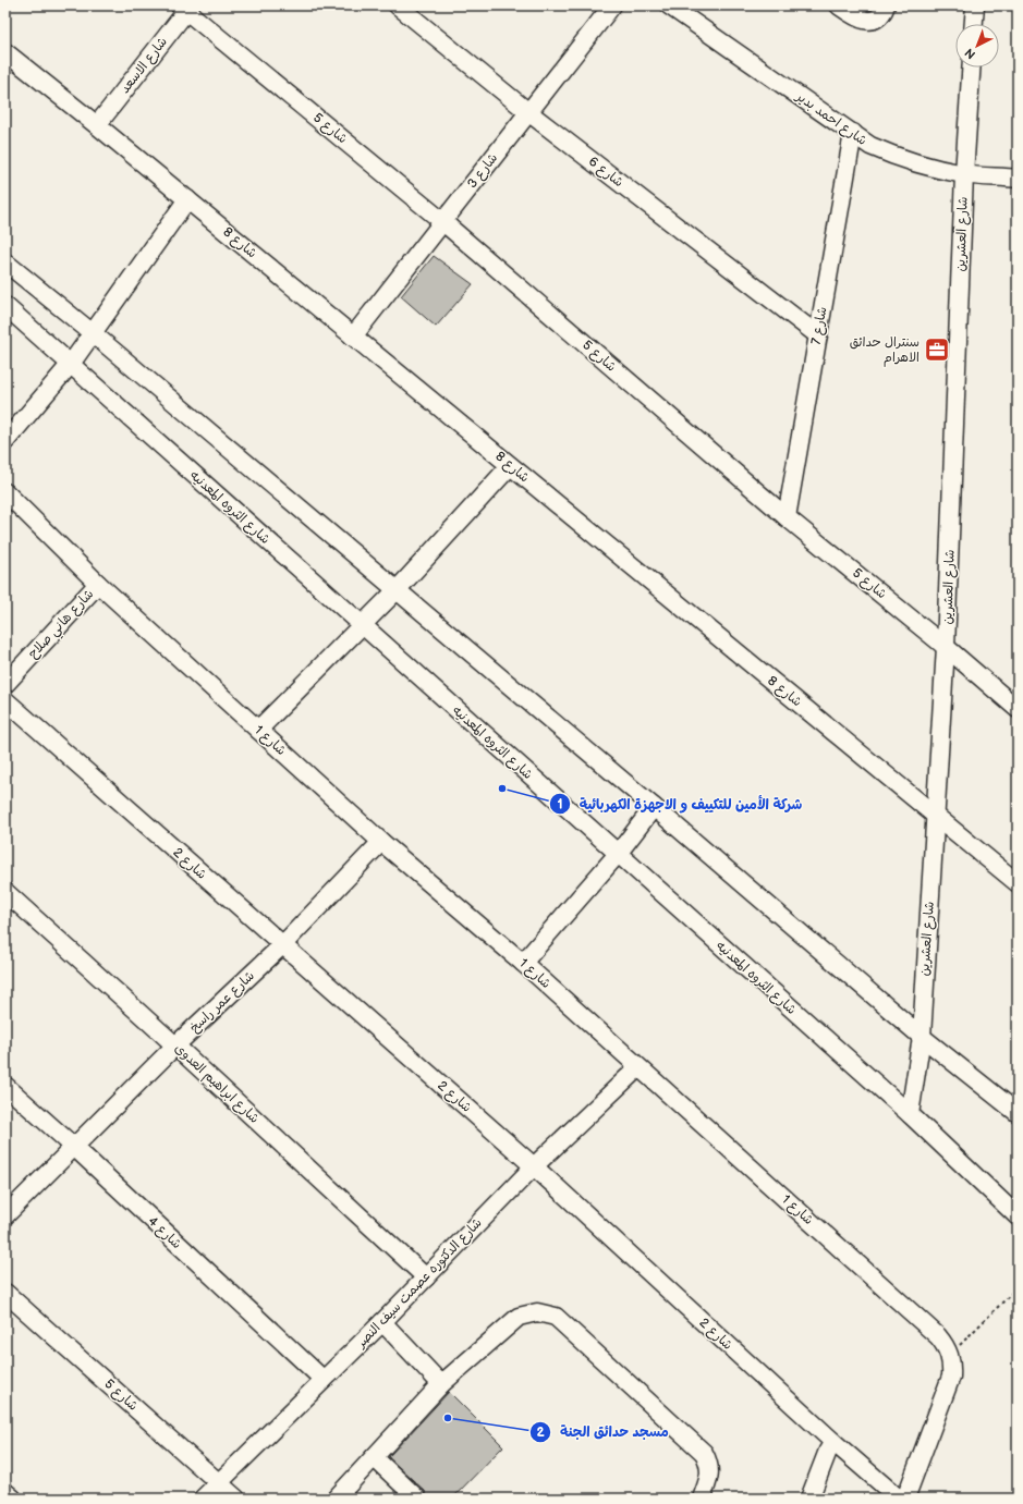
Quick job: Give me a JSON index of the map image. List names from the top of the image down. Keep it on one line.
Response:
{"streets":{"street":["شارع الاسعد","شارع احمد بدير","شارع 5","شارع 3","شارع 6","شارع العشرين","شارع 8","شارع 7","شارع الثروه المعدنيه","شارع هاني صلاح","شارع 1","شارع 2","شارع عمر راسخ","شارع ابراهيم العدوى","شارع 4","شارع الدكتوره عصمت سيف النصر"]},"crossings":[["شارع الاسعد","شارع 5"],["شارع الاسعد","شارع 8"],["شارع احمد بدير","شارع العشرين"],["شارع احمد بدير","شارع 7"],["شارع 5","شارع 3"],["شارع 5","شارع العشرين"],["شارع 5","شارع 7"],["شارع 5","شارع الدكتوره عصمت سيف النصر"],["شارع 3","شارع 6"],["شارع 3","شارع 8"],["شارع 6","شارع 7"],["شارع العشرين","شارع 8"],["شارع العشرين","شارع الثروه المعدنيه"],["شارع هاني صلاح","شارع 1"],["شارع 1","شارع عمر راسخ"],["شارع 1","شارع الدكتوره عصمت سيف النصر"],["شارع 2","شارع عمر راسخ"],["شارع 2","شارع الدكتوره عصمت سيف النصر"],["شارع عمر راسخ","شارع ابراهيم العدوى"],["شارع عمر راسخ","شارع 4"],["شارع ابراهيم العدوى","شارع الدكتوره عصمت سيف النصر"],["شارع 4","شارع الدكتوره عصمت سيف النصر"]],"places":{"office":["سنترال حدائق الاهرام"],"other":["شركة الأمين للتكييف و الاجهزة الكهربائية","مسجد حدائق الجنة"]},"north":"bottom left"}
